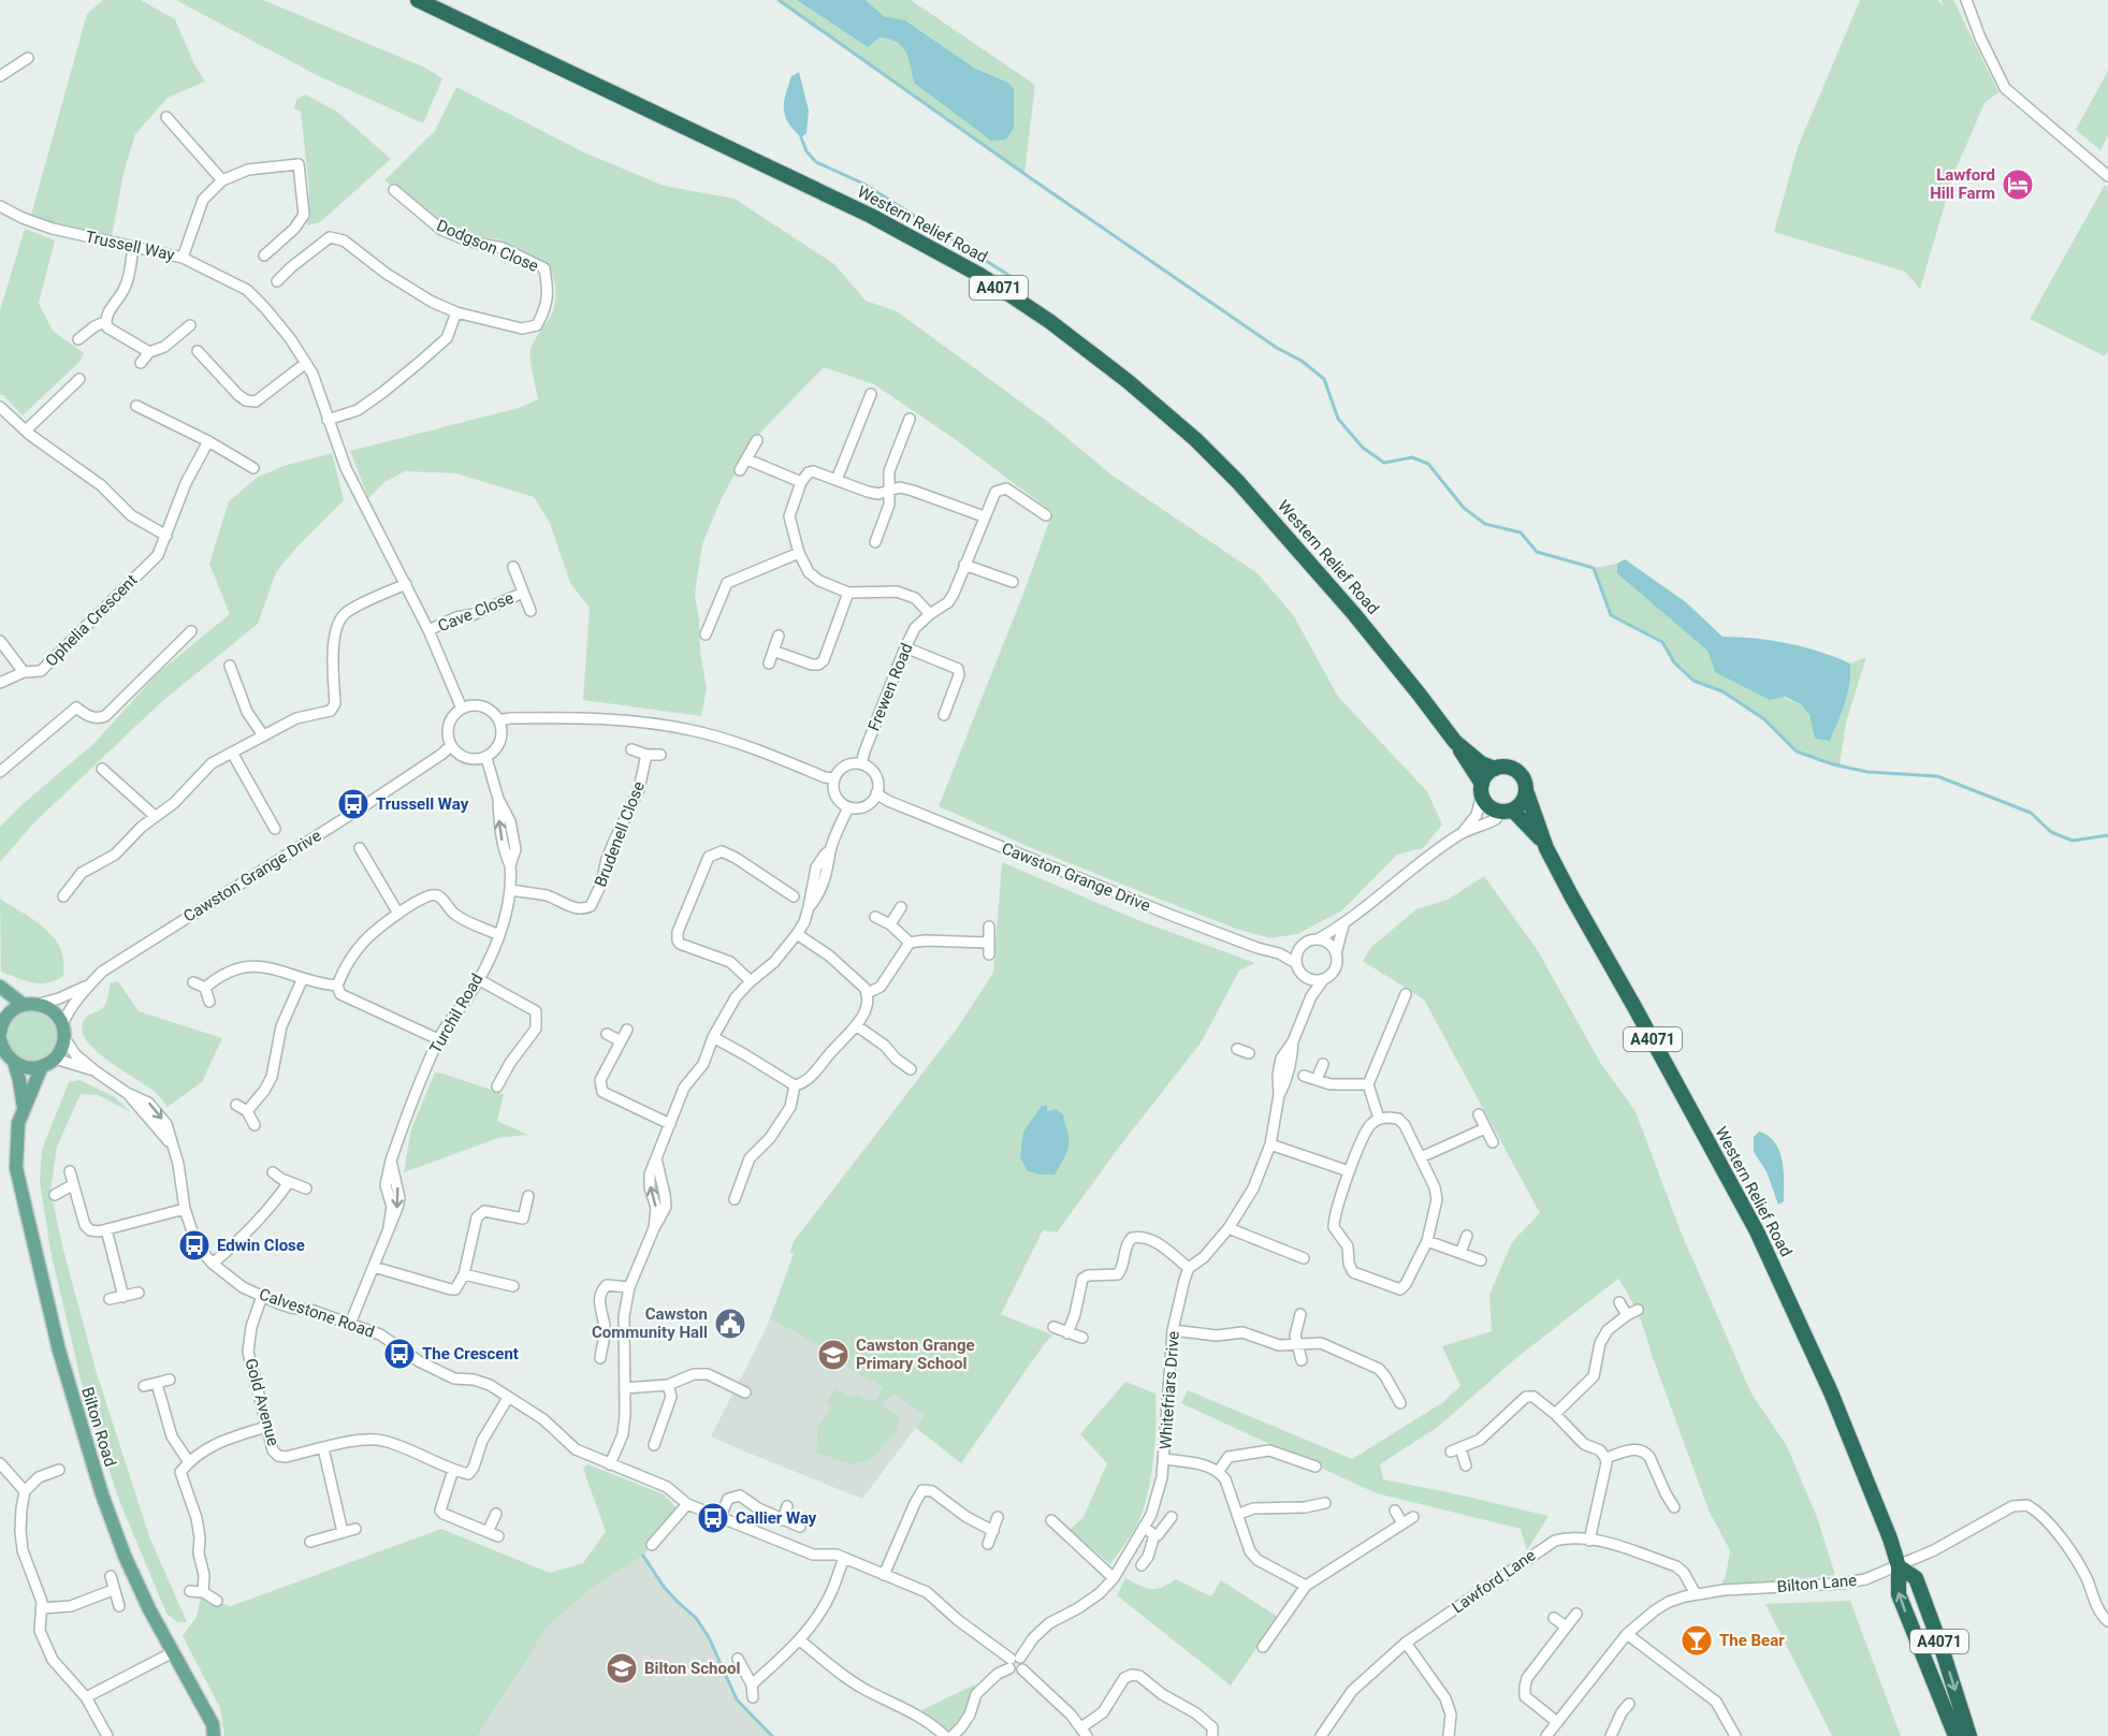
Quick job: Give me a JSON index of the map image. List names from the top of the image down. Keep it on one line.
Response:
{"streets":{"highway":["Western Relief Road","A4071"],"main road":["Bilton Road"],"street":["Trussell Way","Dodgson Close","Cave Close","Ophelia Crescent","Frewen Road","Brudenell Close","Cawston Grange Drive","Turchil Road","Calvestone Road","Whitefriars Drive","Gold Avenue","Lawford Lane","Bilton Lane"]},"crossings":[["Western Relief Road","A4071"],["Western Relief Road","Bilton Lane"],["Trussell Way","Cave Close"],["Trussell Way","Cawston Grange Drive"],["Trussell Way","Turchil Road"],["Frewen Road","Cawston Grange Drive"],["Brudenell Close","Turchil Road"],["Cawston Grange Drive","Turchil Road"],["Cawston Grange Drive","Calvestone Road"],["Turchil Road","Calvestone Road"],["Calvestone Road","Whitefriars Drive"],["Calvestone Road","Gold Avenue"],["Lawford Lane","Bilton Lane"]],"places":{"hotel":["Lawford Hill Farm"],"bus stop":["Trussell Way","Edwin Close","The Crescent","Callier Way"],"public building":["Cawston Community Hall"],"school or university":["Cawston Grange Primary School","Bilton School"],"bar":["The Bear"]}}
